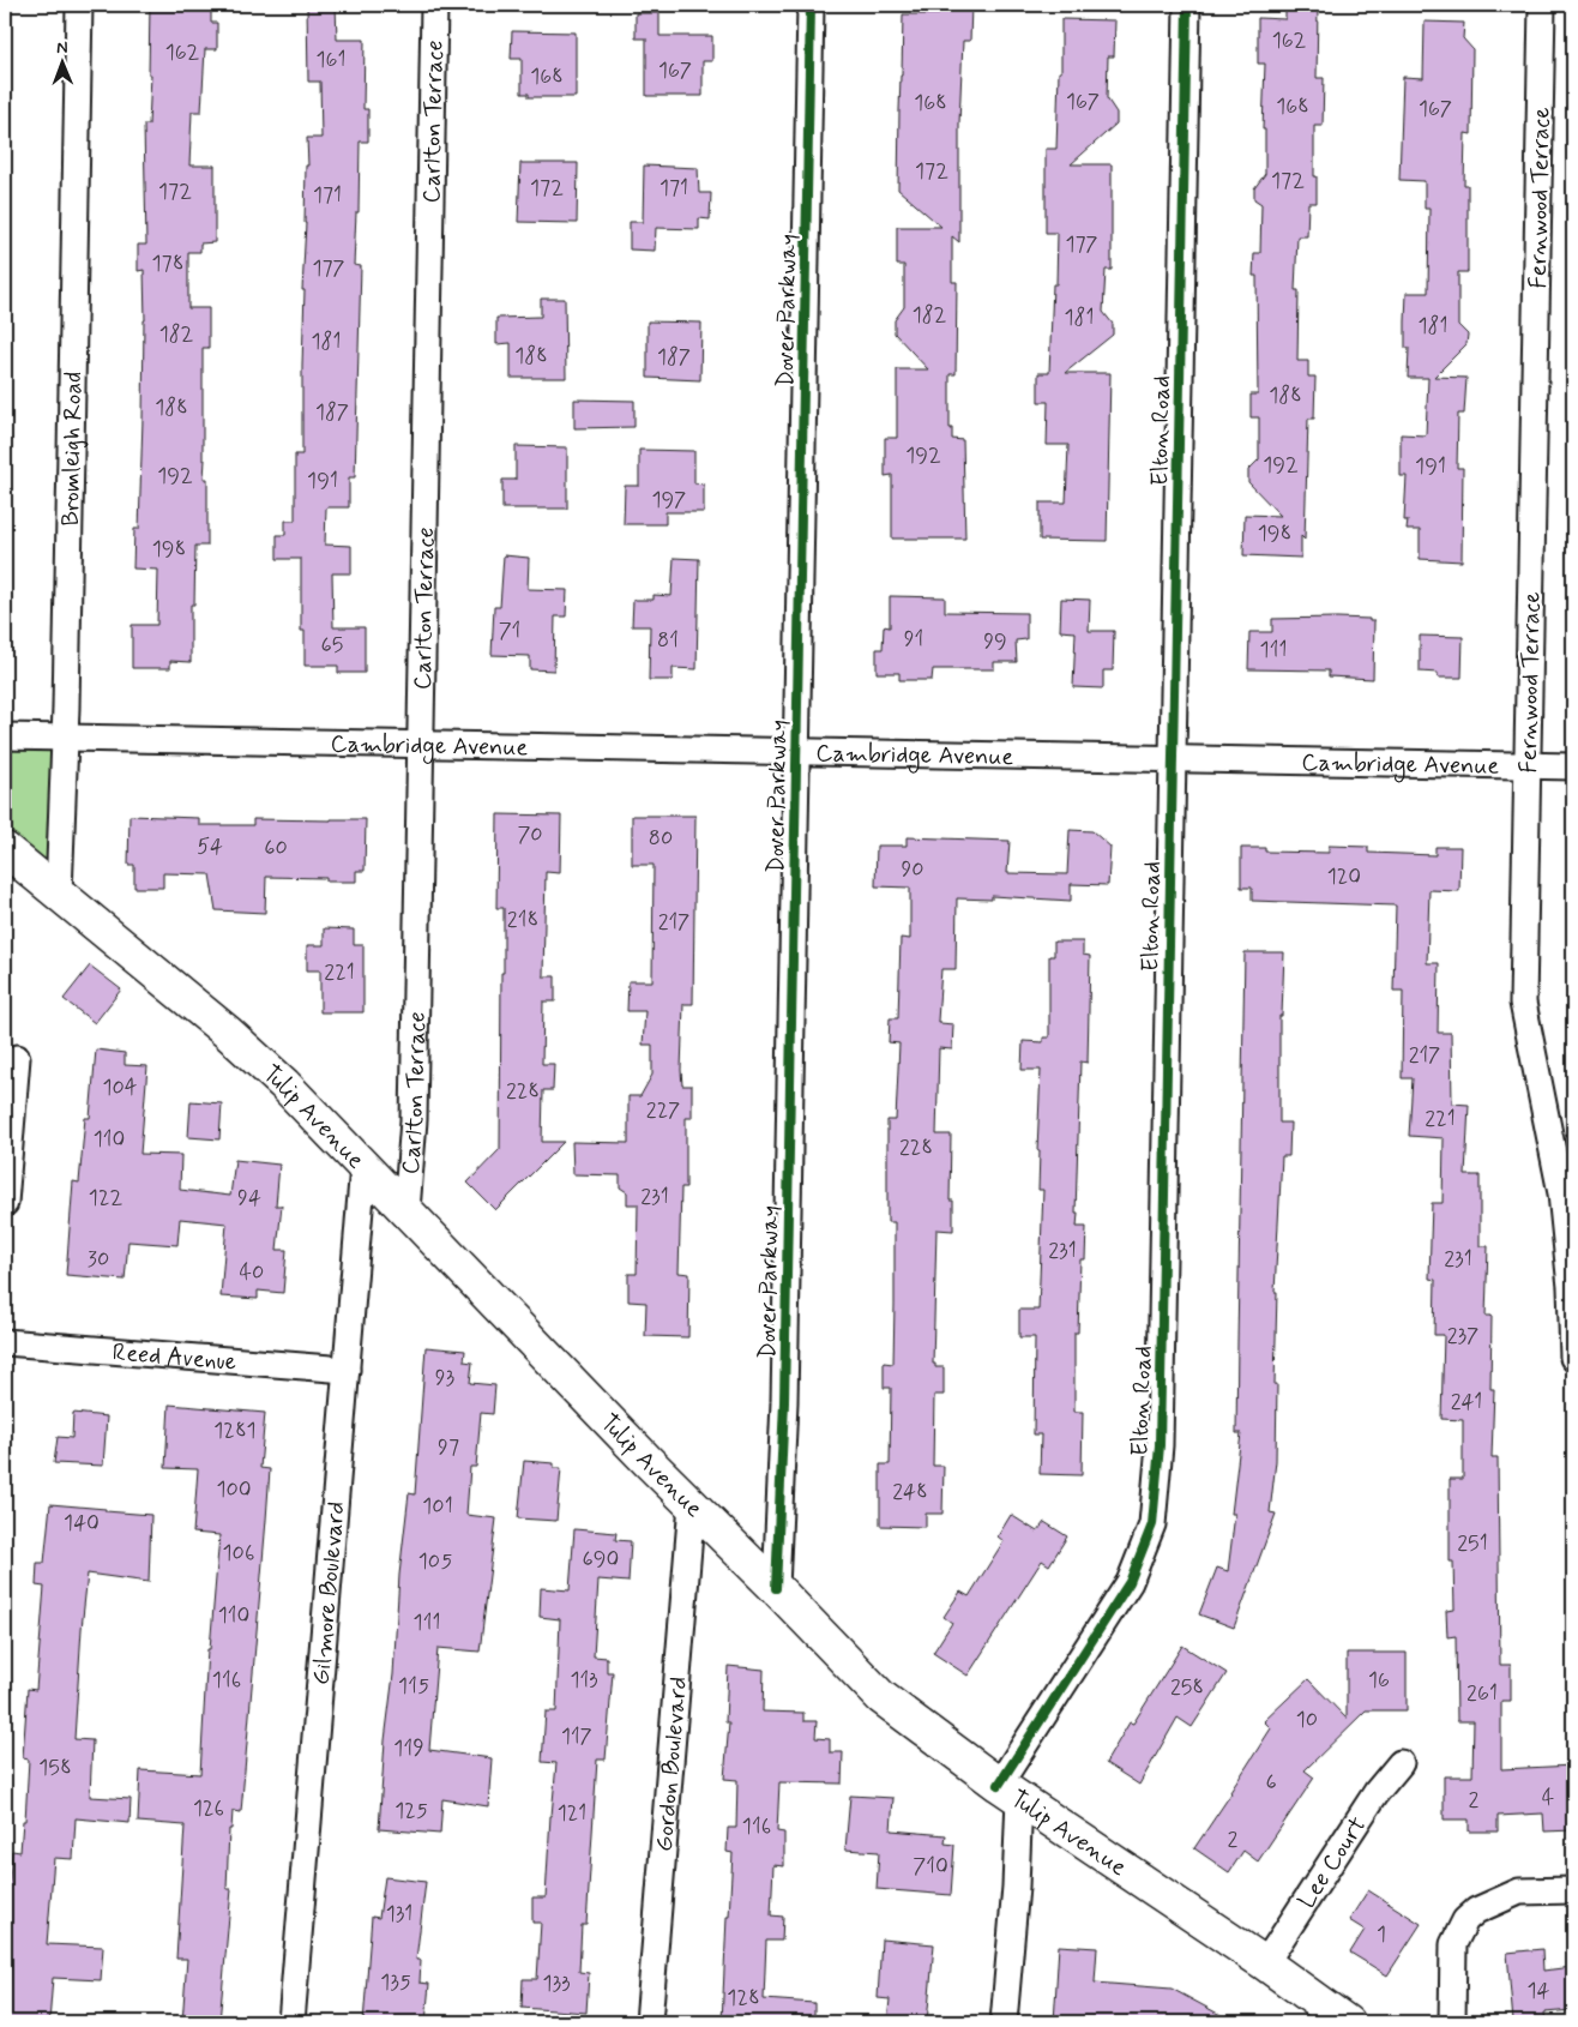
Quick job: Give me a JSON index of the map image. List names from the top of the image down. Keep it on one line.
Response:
{"streets":{"main road":["Tulip Avenue"],"street":["Carlton Terrace","Fernwood Terrace","Dover Parkway","Elton Road","Bromleigh Road","Cambridge Avenue","Reed Avenue","Gilmore Boulevard","Gordon Boulevard","Lee Court"]},"crossings":[["Carlton Terrace","Cambridge Avenue"],["Carlton Terrace","Tulip Avenue"],["Fernwood Terrace","Cambridge Avenue"],["Dover Parkway","Cambridge Avenue"],["Dover Parkway","Tulip Avenue"],["Elton Road","Cambridge Avenue"],["Elton Road","Tulip Avenue"],["Bromleigh Road","Cambridge Avenue"],["Bromleigh Road","Tulip Avenue"],["Tulip Avenue","Gilmore Boulevard"],["Tulip Avenue","Gordon Boulevard"],["Tulip Avenue","Lee Court"],["Reed Avenue","Gilmore Boulevard"]],"house_numbers":["162","162","161","167","168","167","168","168","167","172","172","172","171","172","171","177","178","177","182","181","181","182","181","188","187","188","188","187","192","192","191","192","191","197","198","198","71","91","81","99","65","111","70","80","54","60","90","120","218","217","221","217","104","228","227","221","110","228","231","122","94","231","30","231","40","237","93","241","1281","97","100","248","101","140","251","106","690","105","110","111","116","113","16","115","258","261","10","117","119","158","6","4","2","126","125","121","116","2","710","131","1","135","133","14","128"],"north":"top"}
